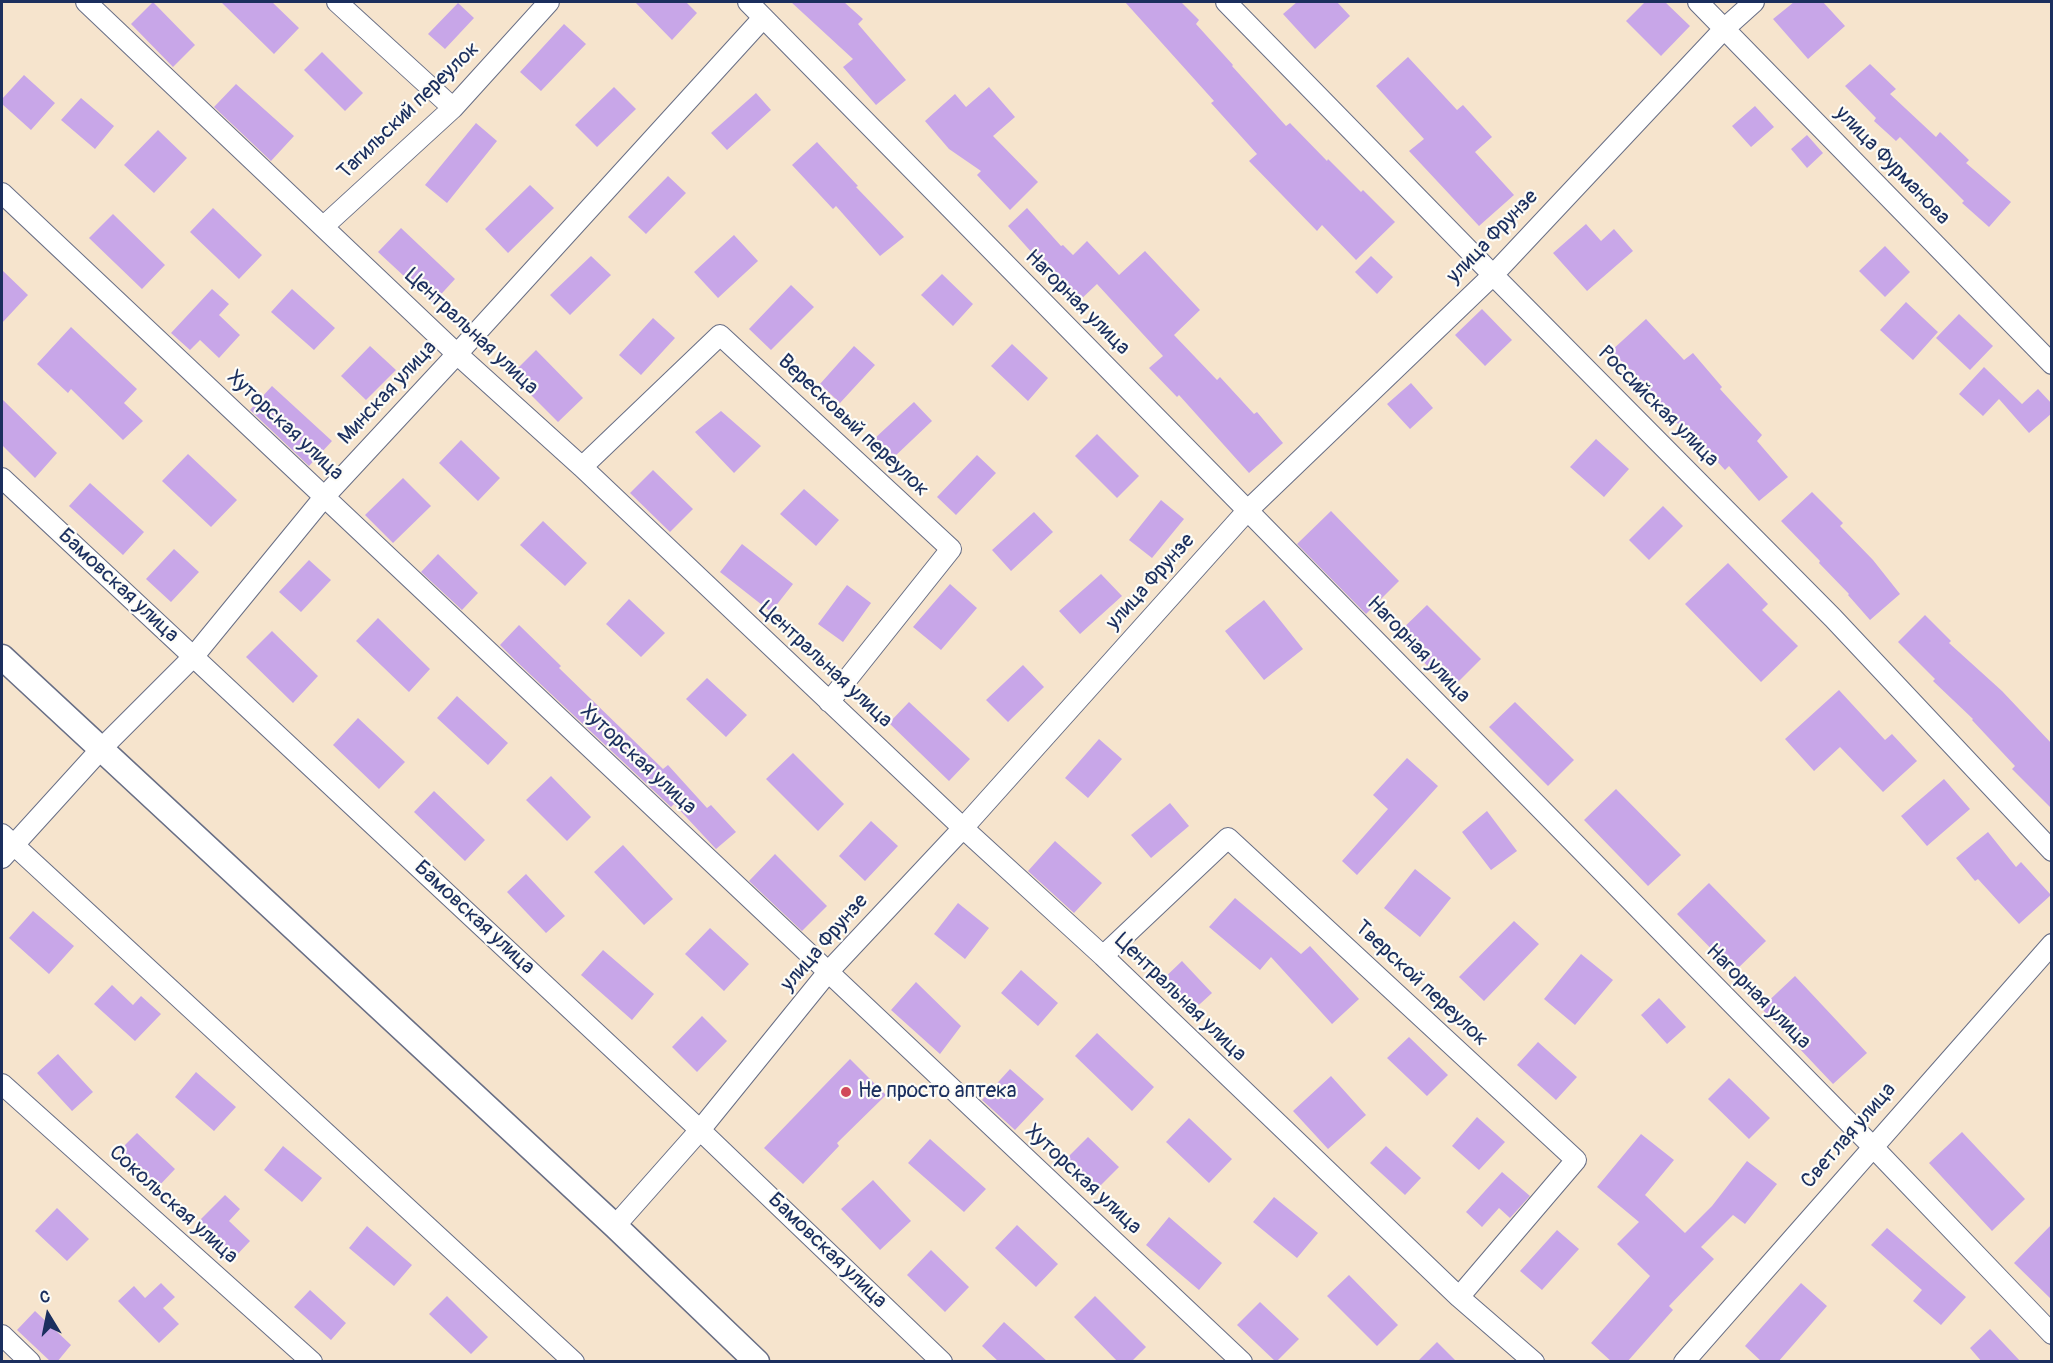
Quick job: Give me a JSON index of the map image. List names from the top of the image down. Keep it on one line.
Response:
{"streets":{"street":["Тагильский переулок","улица Фурманова","улица Фрунзе","Нагорная улица","Центральная улица","Минская улица","Российская улица","Хуторская улица","Вересковый переулок","Бамовская улица","Тверской переулок","Светлая улица","Сокольская улица"]},"crossings":[["Тагильский переулок","Центральная улица"],["улица Фурманова","улица Фрунзе"],["улица Фрунзе","Нагорная улица"],["улица Фрунзе","Центральная улица"],["улица Фрунзе","Российская улица"],["улица Фрунзе","Хуторская улица"],["улица Фрунзе","Бамовская улица"],["Нагорная улица","Минская улица"],["Нагорная улица","Светлая улица"],["Центральная улица","Минская улица"],["Центральная улица","Вересковый переулок"],["Центральная улица","Тверской переулок"],["Минская улица","Хуторская улица"],["Минская улица","Бамовская улица"]],"places":["Не просто аптека"],"north":"top"}
